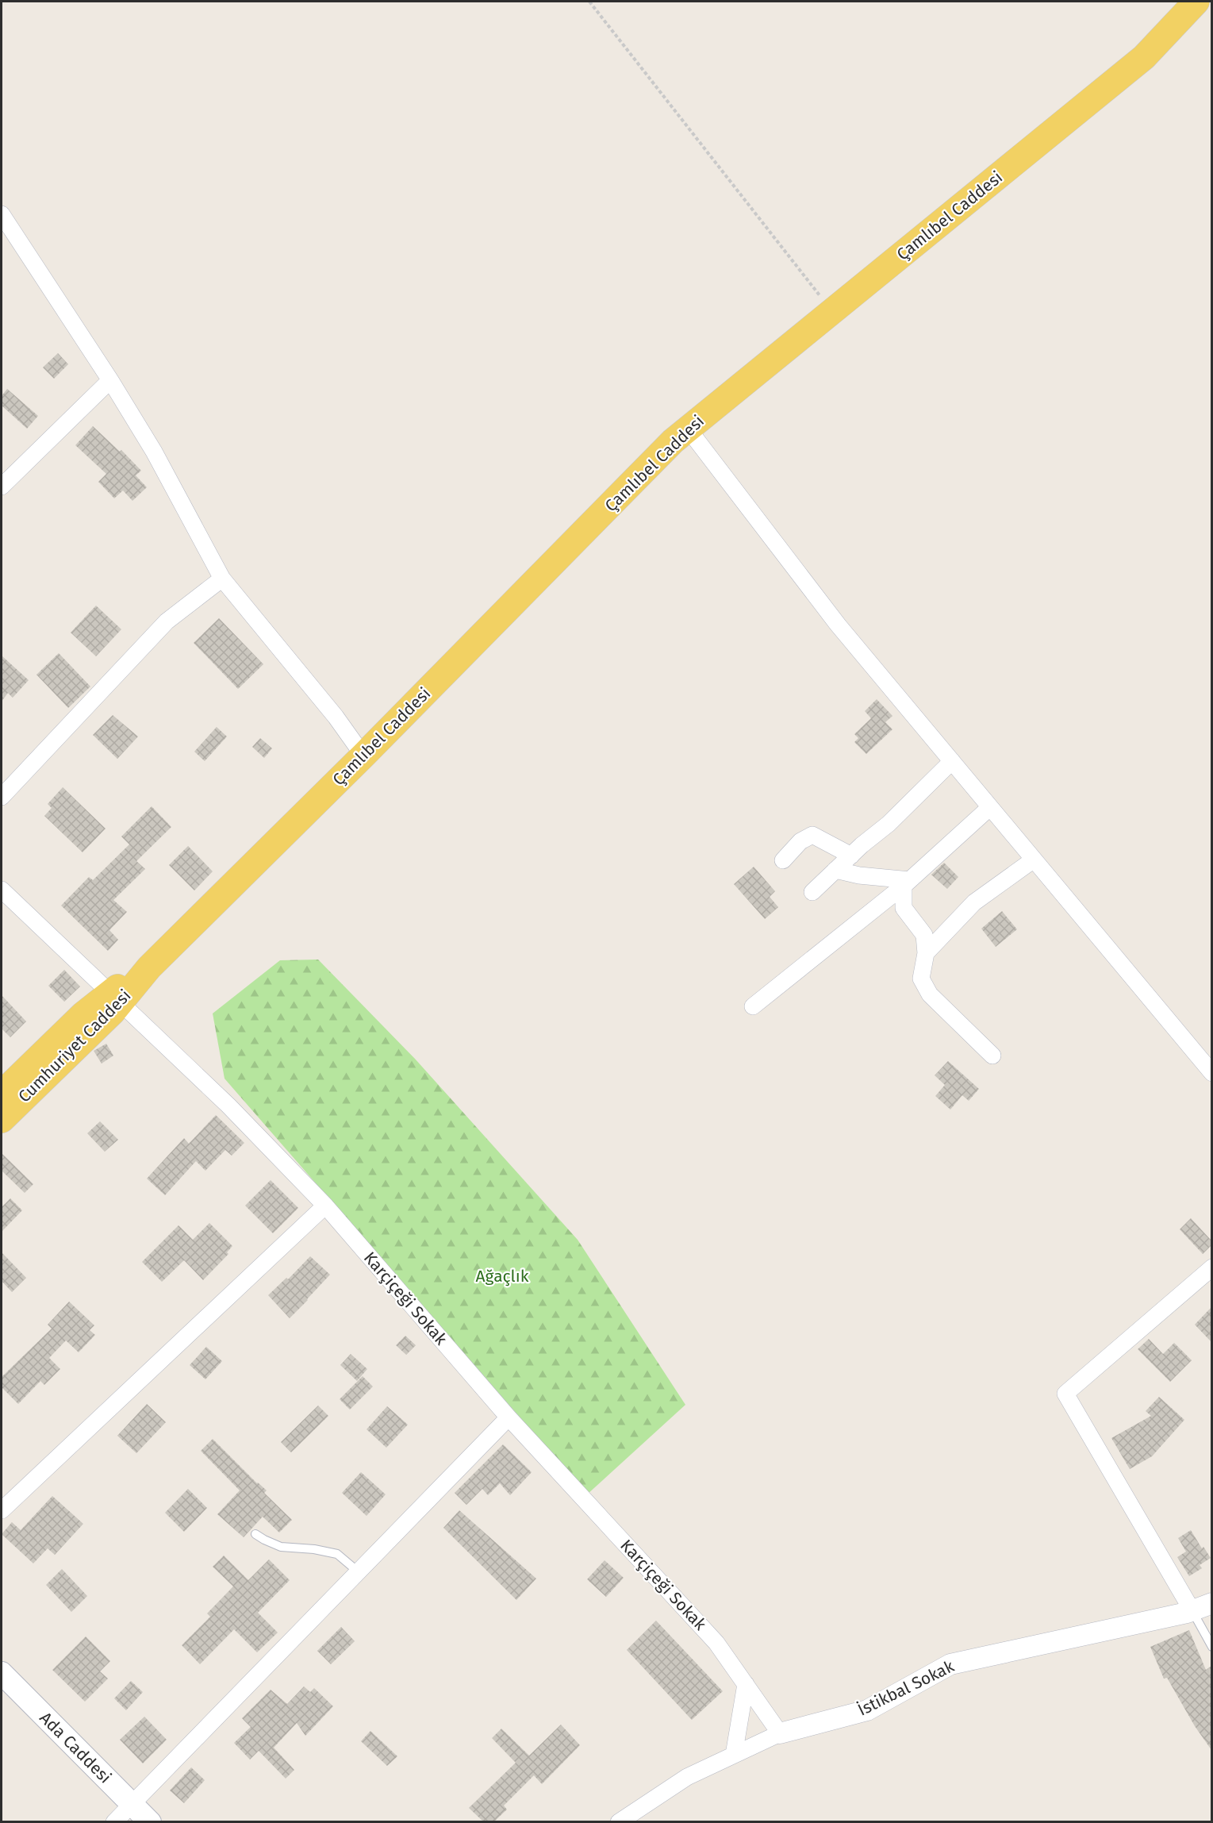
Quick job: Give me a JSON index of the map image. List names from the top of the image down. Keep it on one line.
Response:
{"streets":{"main road":["Çamlıbel Caddesi","Cumhuriyet Caddesi","Ada Caddesi"],"street":["Karçiçeği Sokak","İstikbal Sokak"]},"crossings":[["Çamlıbel Caddesi","Cumhuriyet Caddesi"],["Cumhuriyet Caddesi","Karçiçeği Sokak"],["Karçiçeği Sokak","İstikbal Sokak"]],"parks":["Ağaçlık"]}
